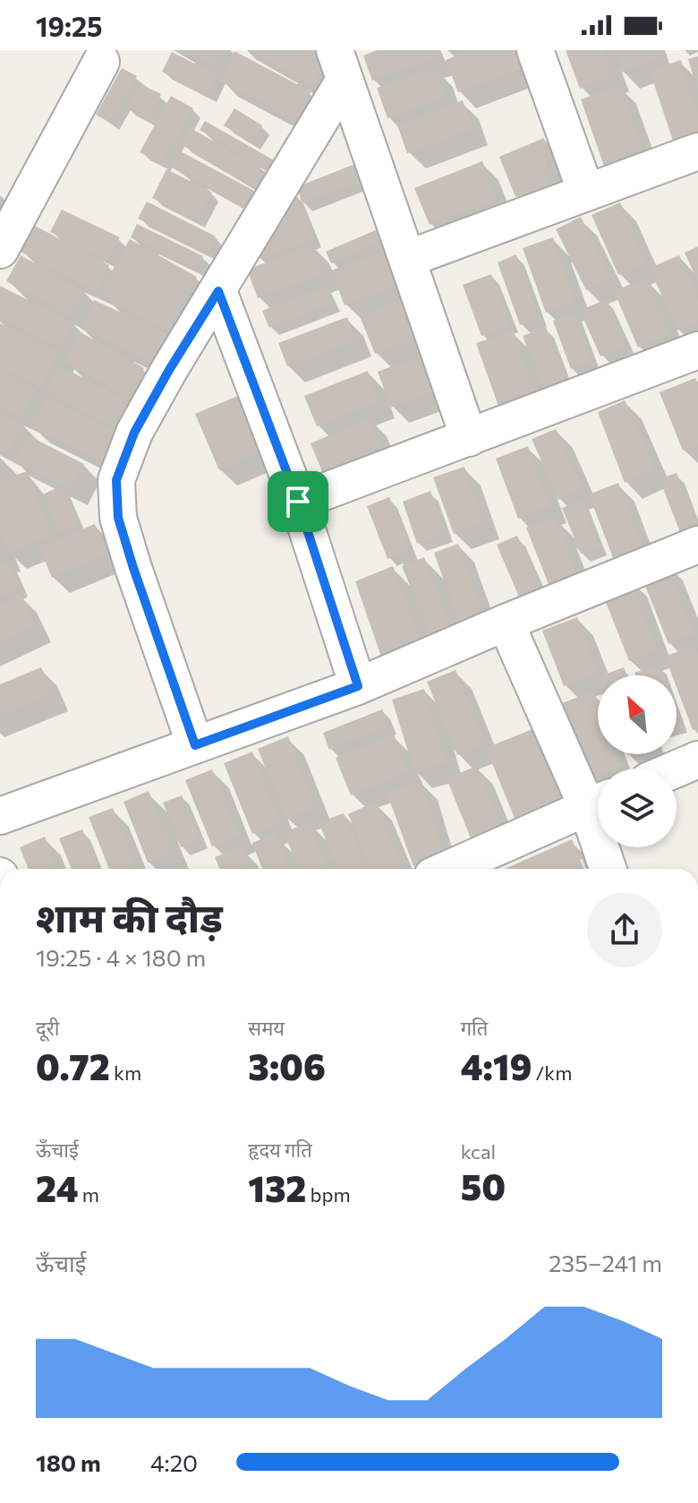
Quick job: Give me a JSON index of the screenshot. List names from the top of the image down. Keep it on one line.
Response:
{"north":"top left","page":{"status":"19:25","heading":["शाम की दौड़","19:25 · 4 × 180 m"],"stats":[["दूरी","0.72 km"],["समय","3:06"],["गति","4:19 /km"],["ऊँचाई","24 m"],["हृदय गति","132 bpm"],["kcal","50"]],"chart":["ऊँचाई","235–241 m"],"list":[{"name":"180 m","note":"4:20"}]}}
